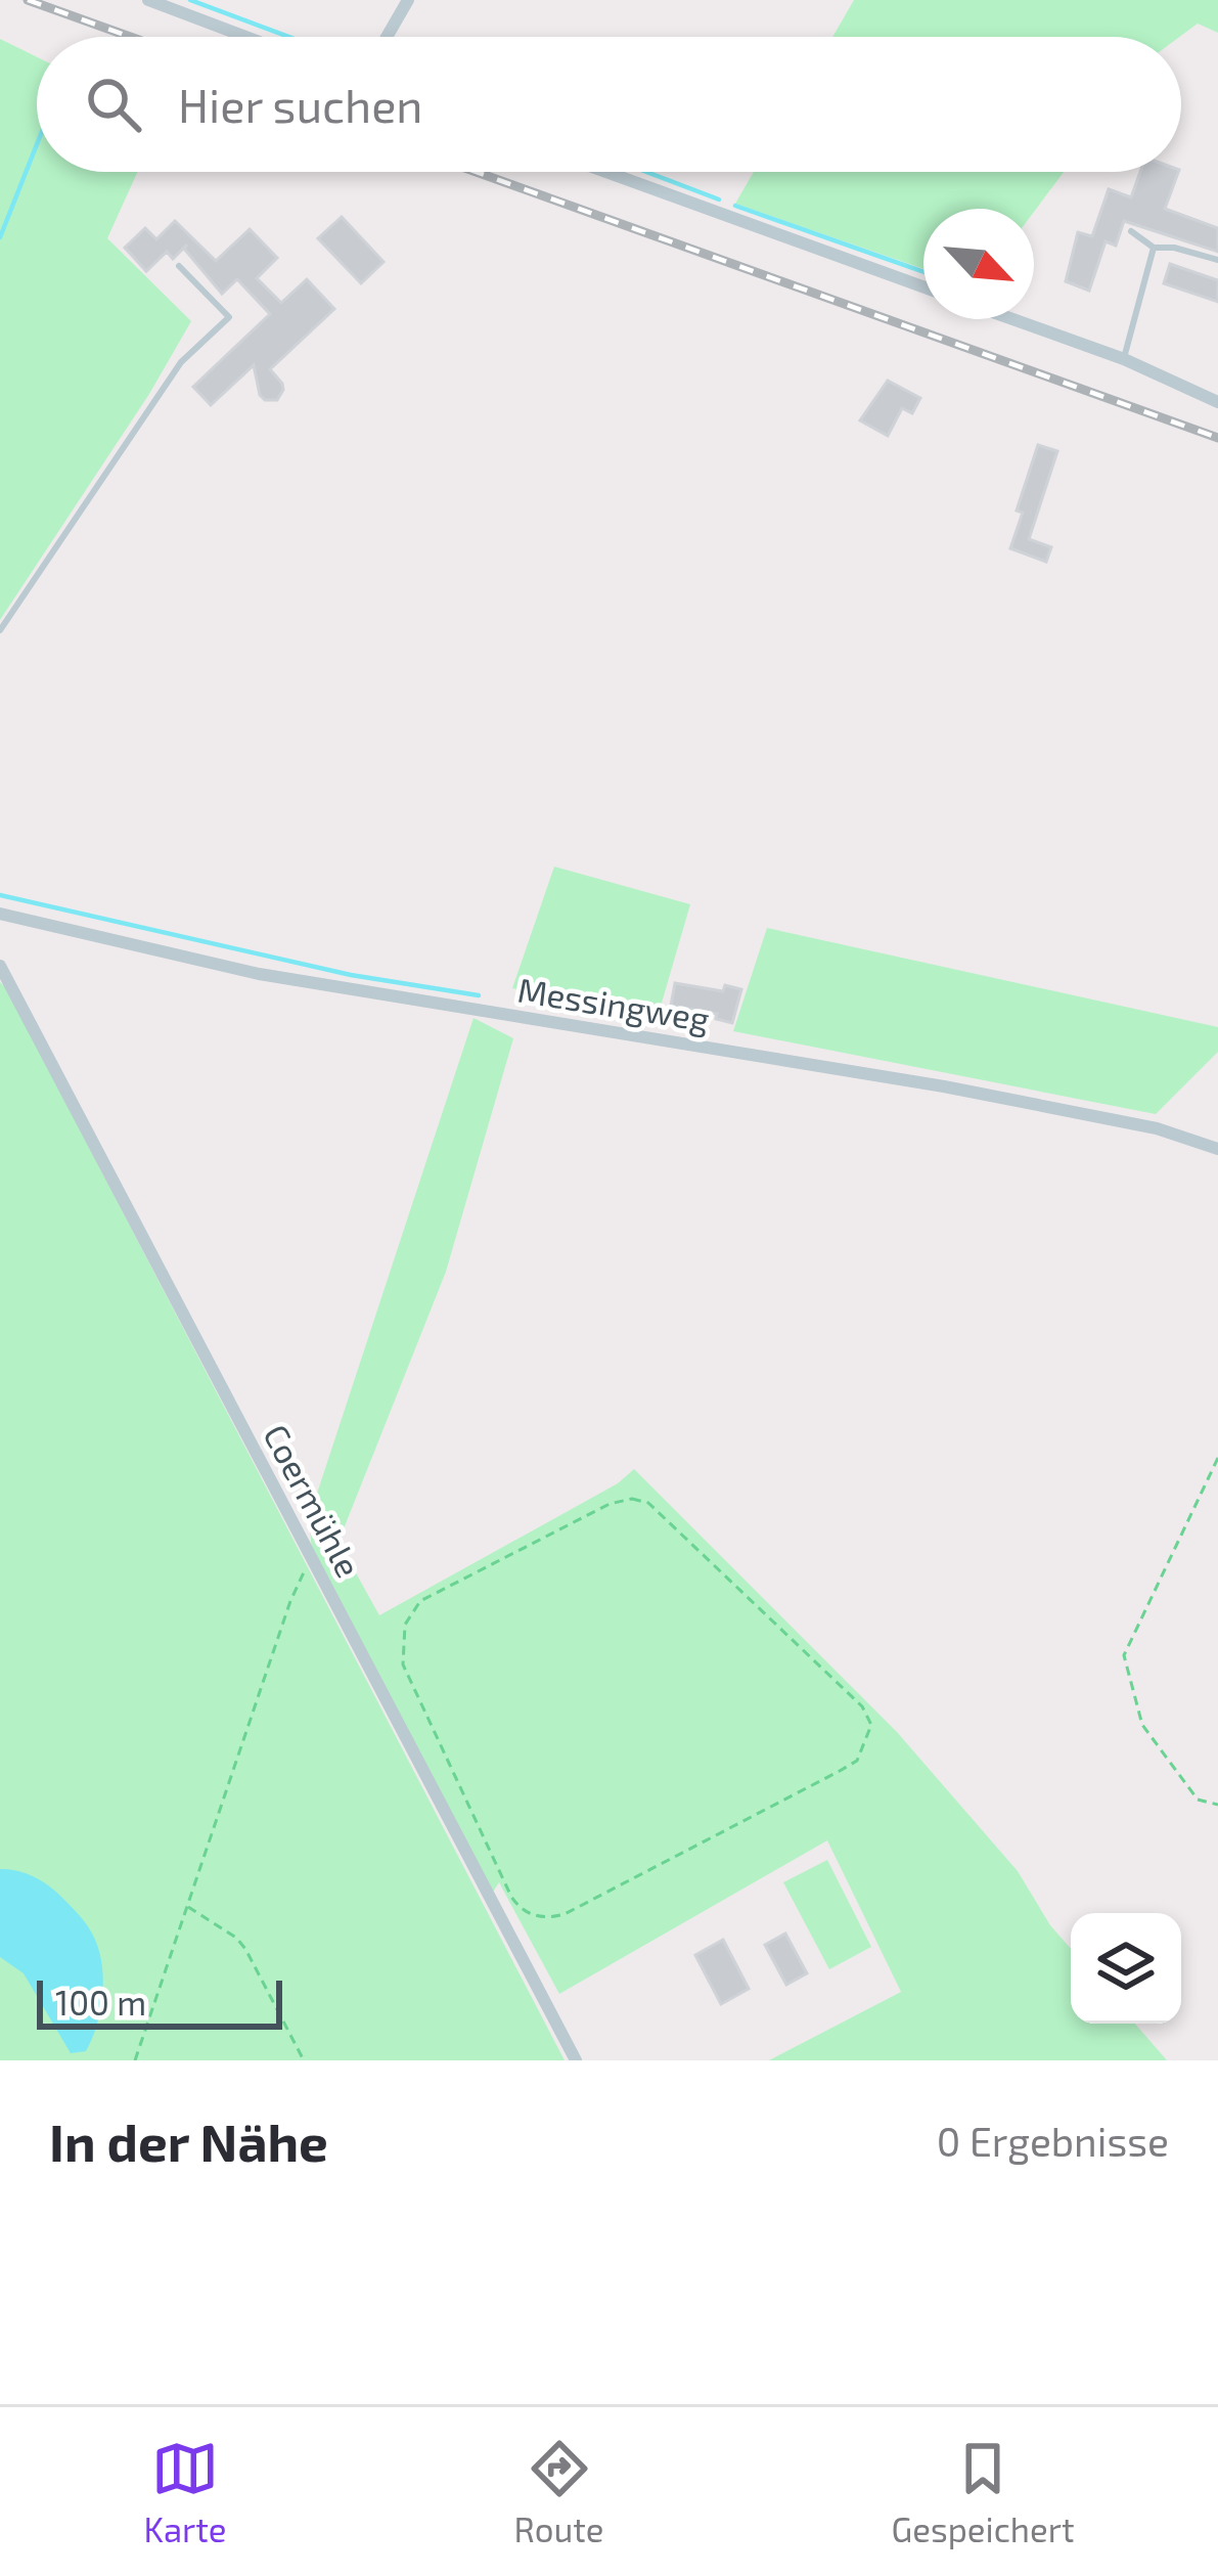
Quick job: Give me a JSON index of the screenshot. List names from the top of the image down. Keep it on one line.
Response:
{"streets":{"street":["Messingweg","Coermühle"]},"scale_bar":"100 m","north":"bottom right","page":{"search":"Hier suchen","scale":"100 m","heading":["In der Nähe","0 Ergebnisse"],"nav":["Karte","Route","Gespeichert"]}}
